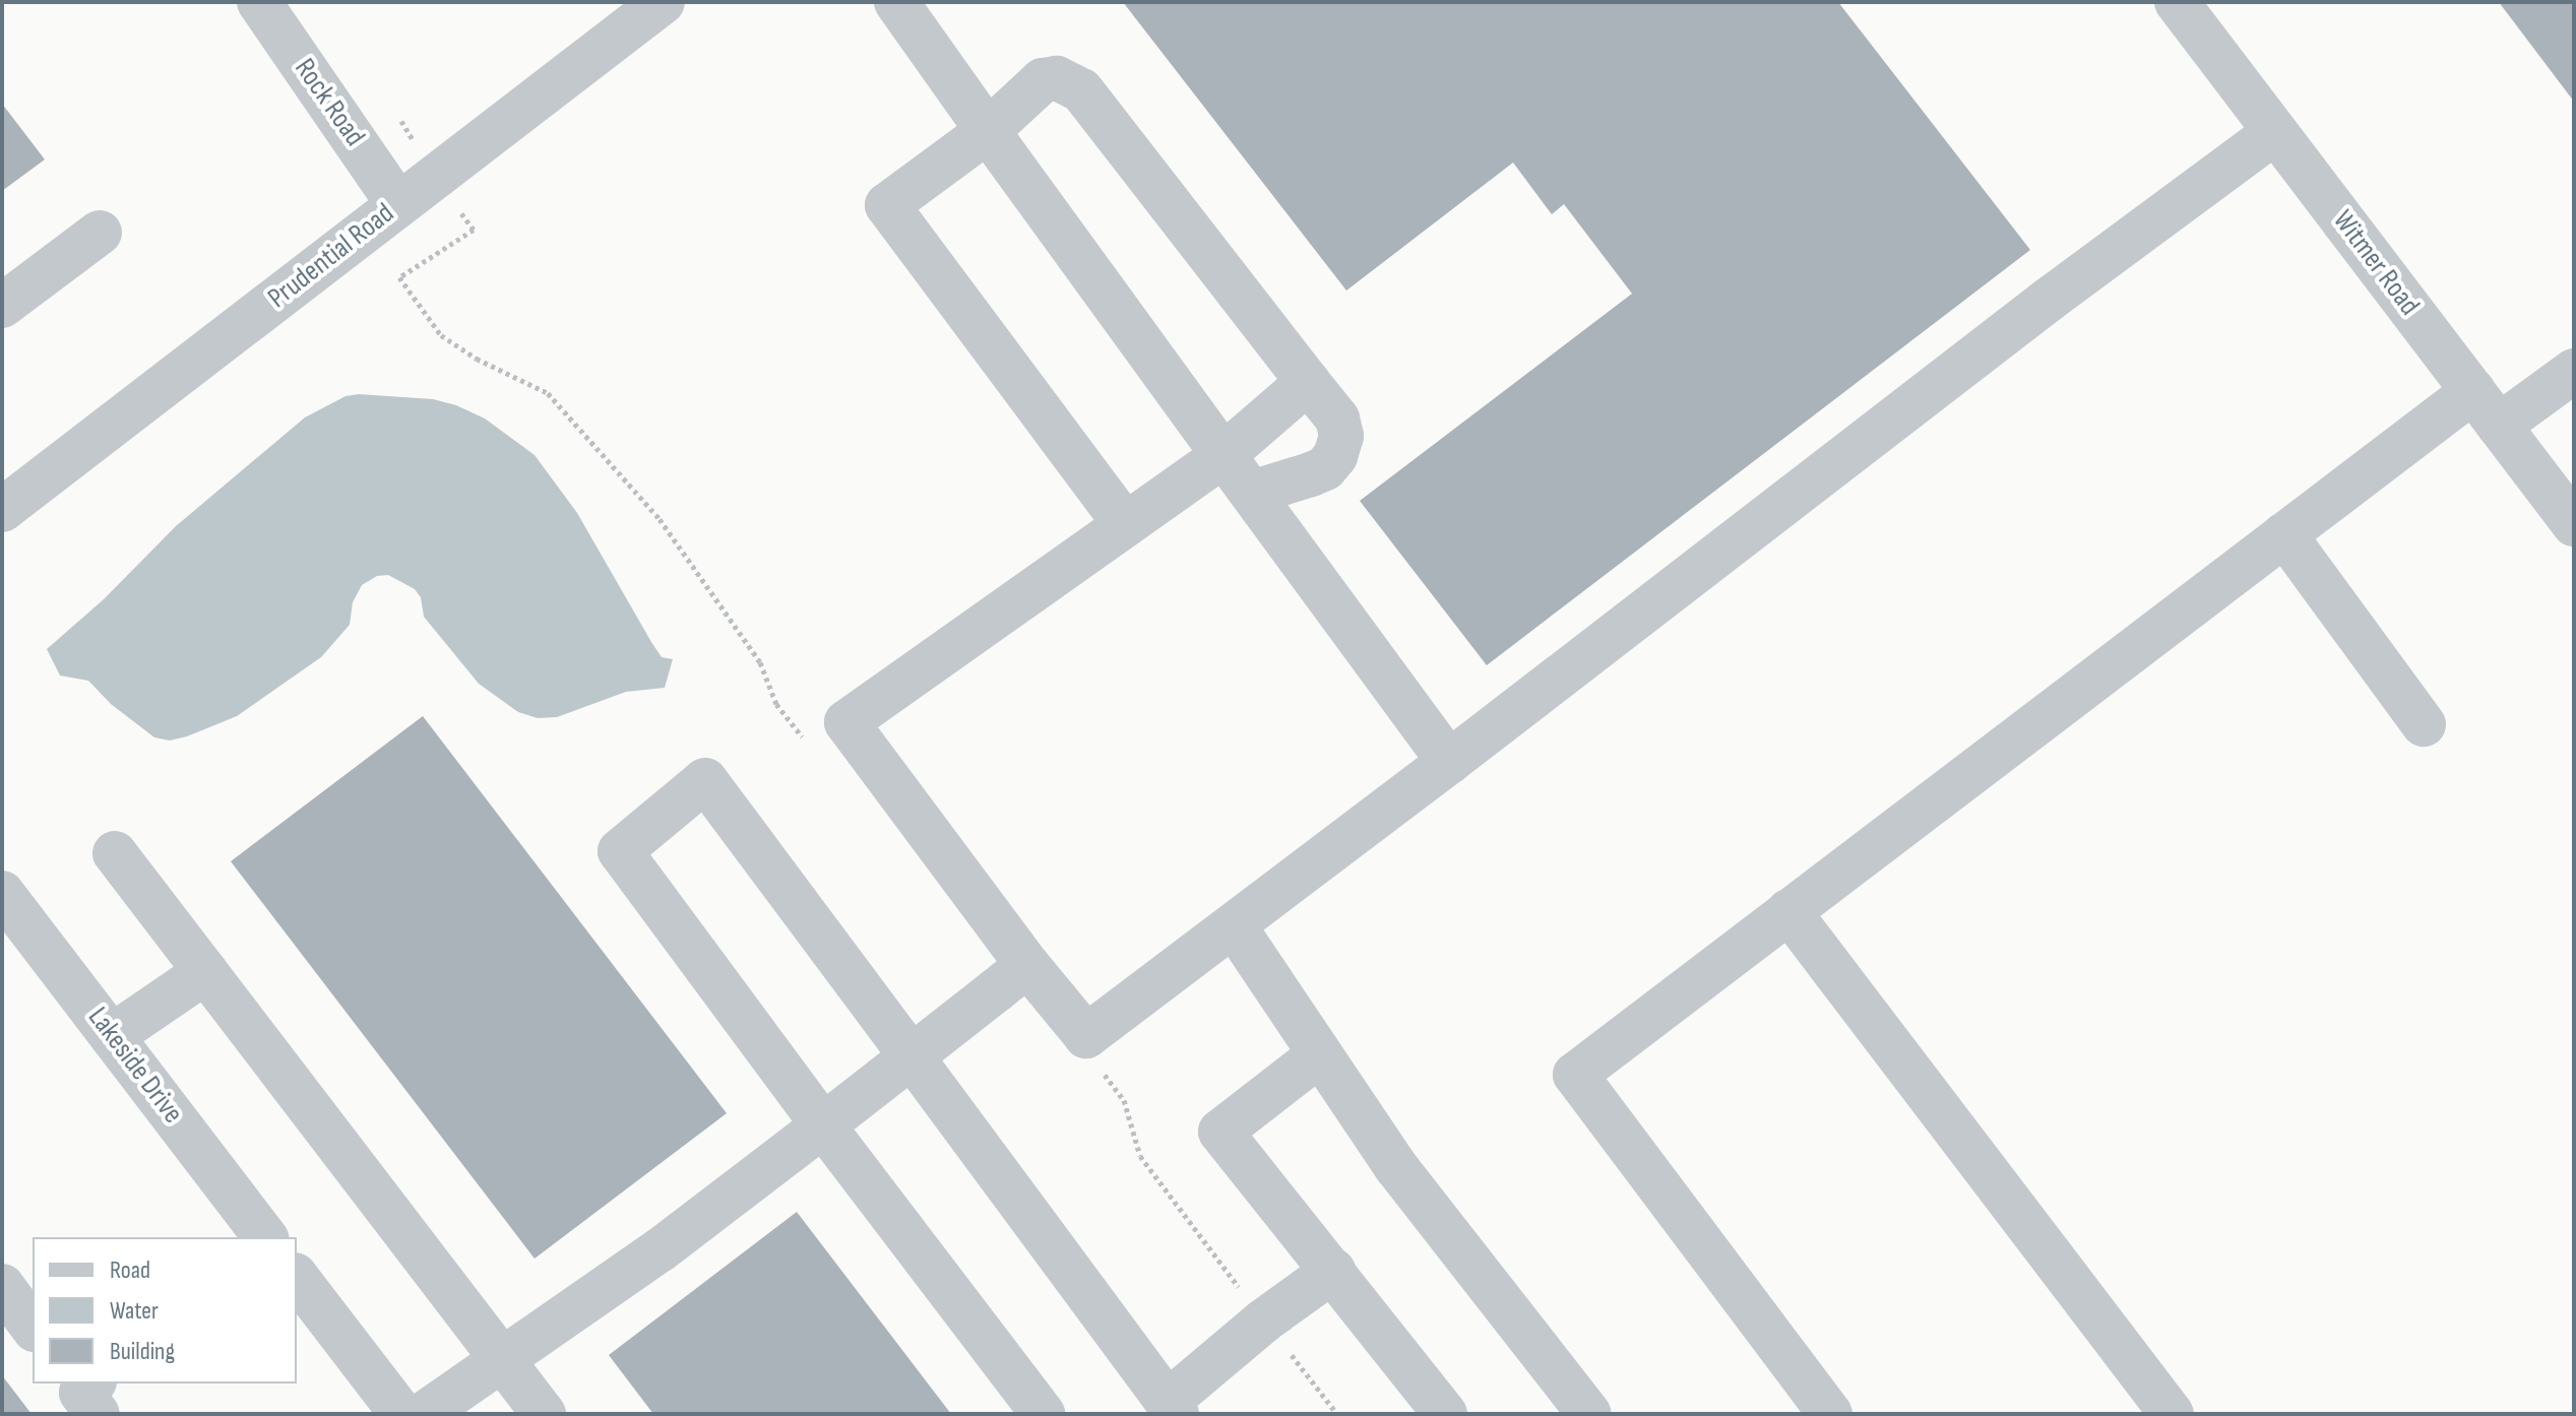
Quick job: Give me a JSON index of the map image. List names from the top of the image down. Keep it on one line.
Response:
{"streets":{"street":["Rock Road","Prudential Road","Witmer Road","Lakeside Drive"]},"crossings":[["Rock Road","Prudential Road"]],"legend":["Road","Water","Building"]}
